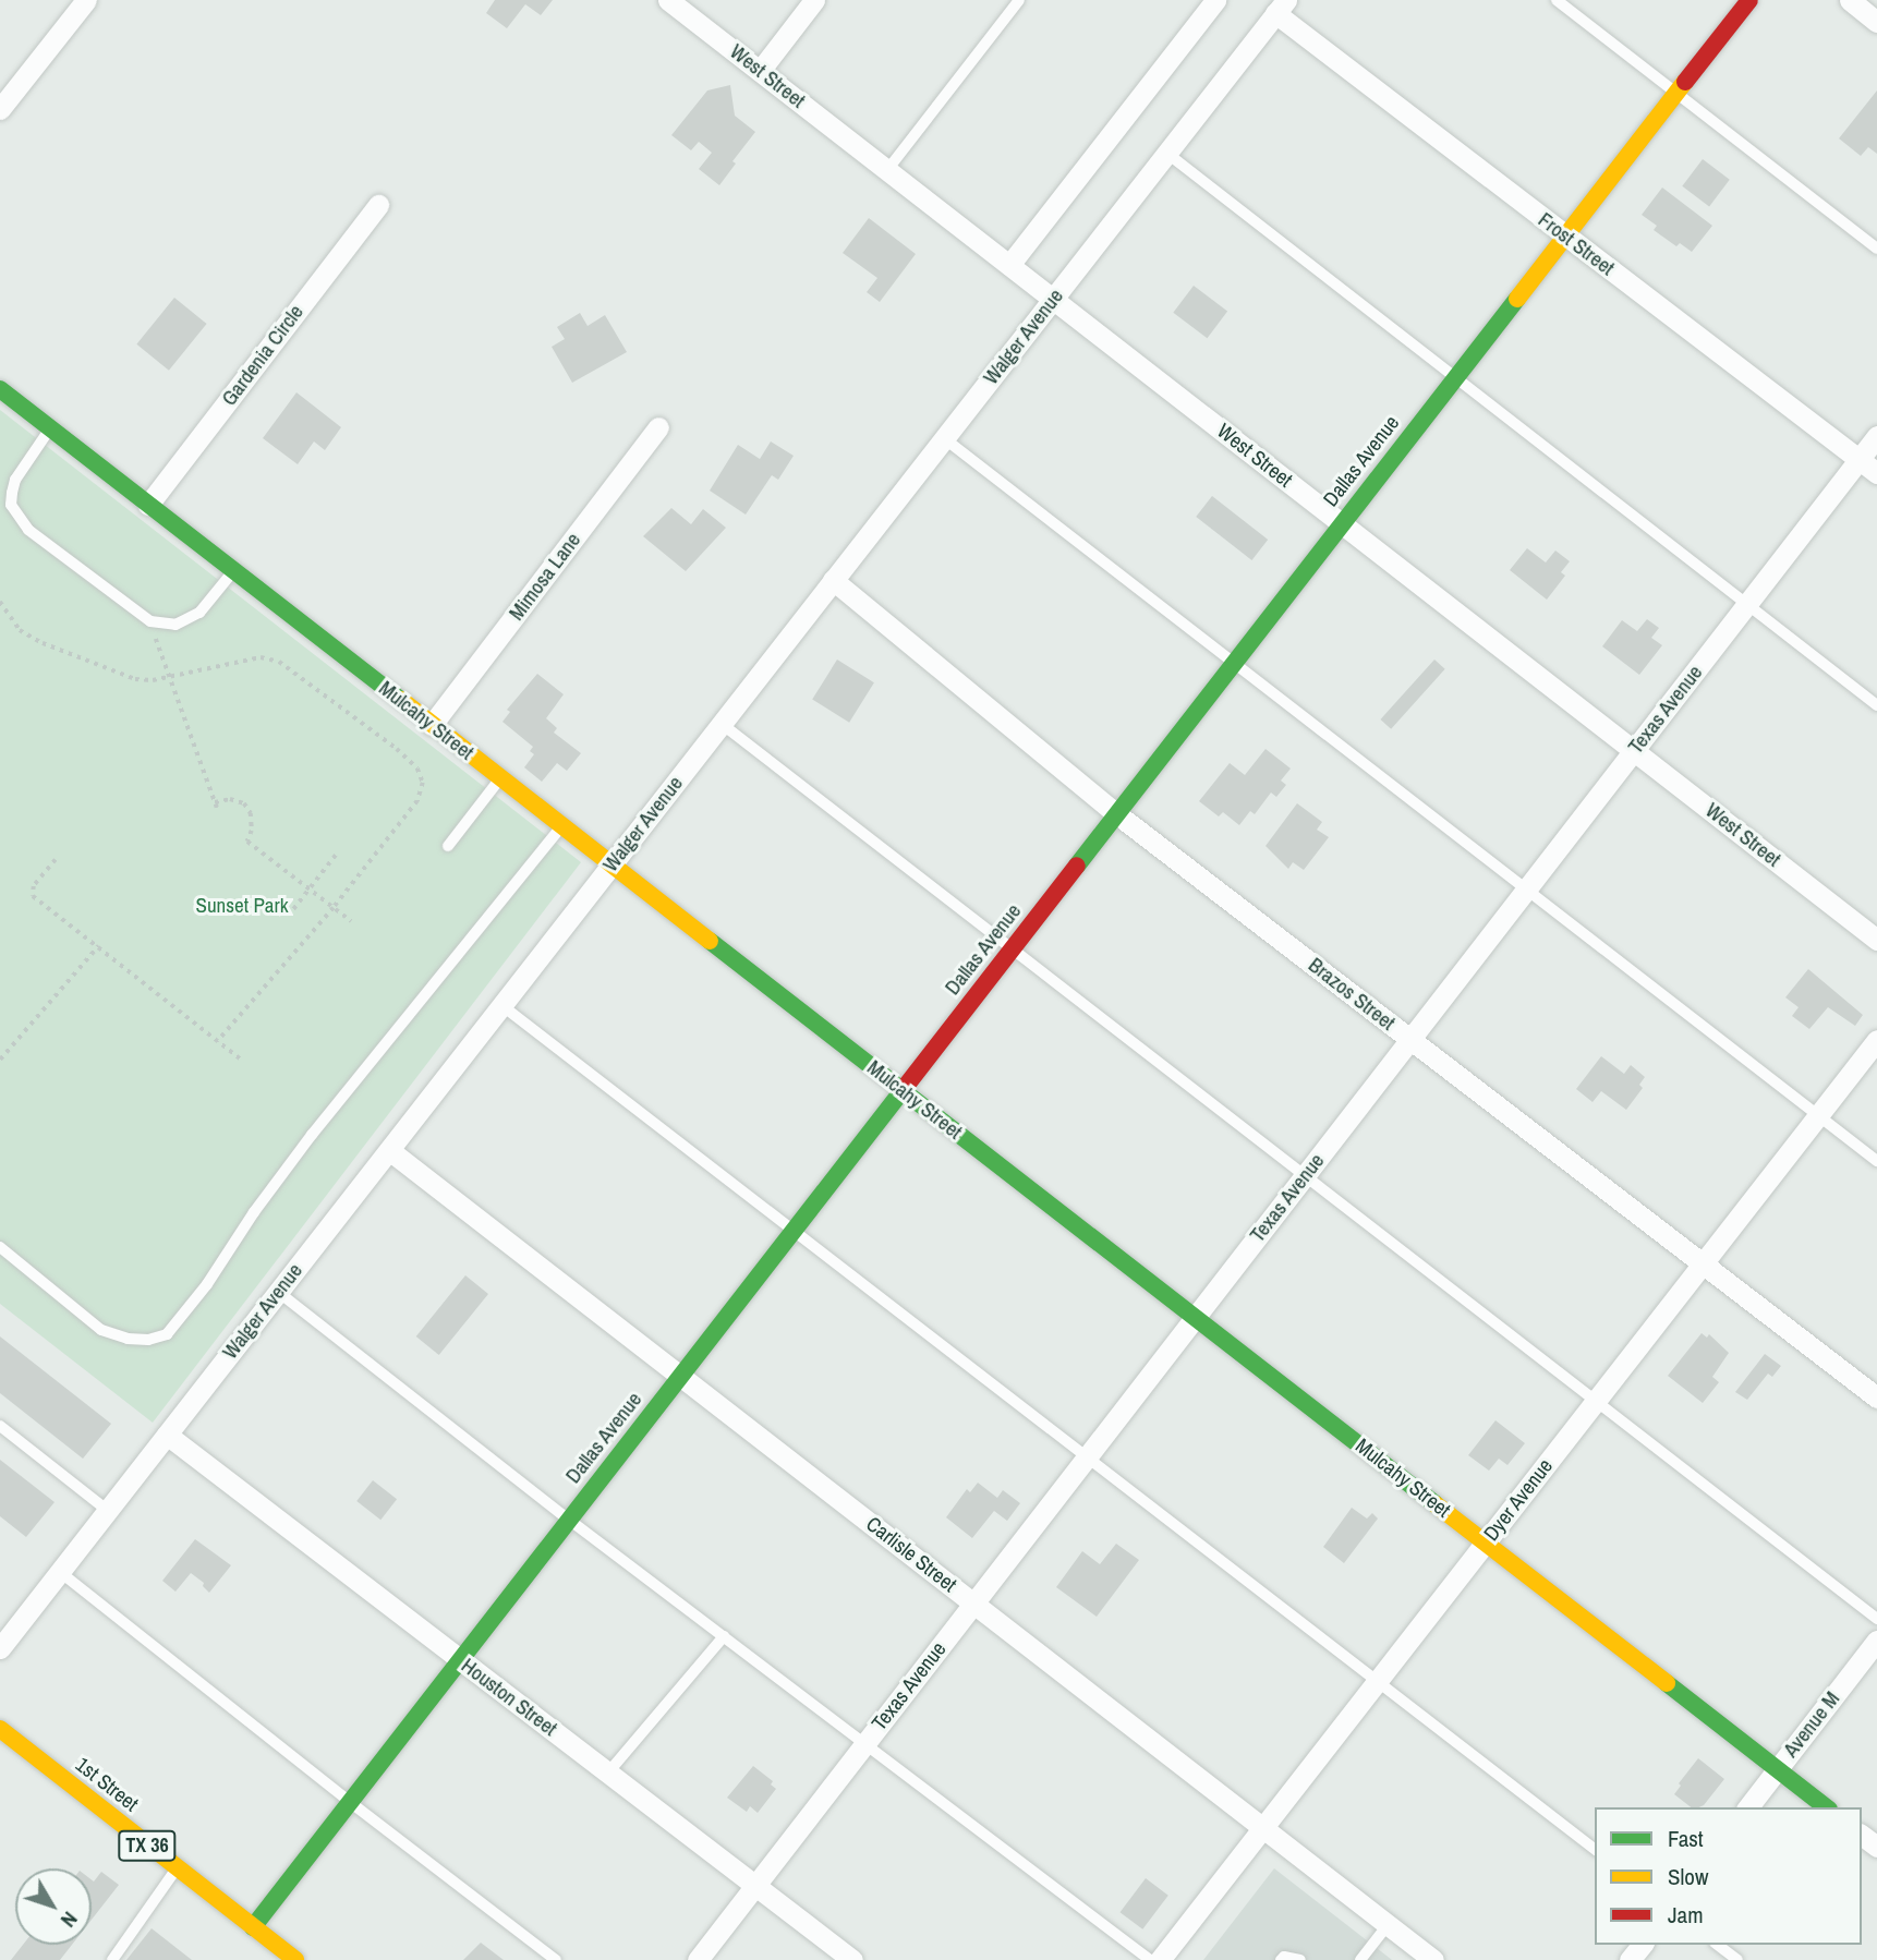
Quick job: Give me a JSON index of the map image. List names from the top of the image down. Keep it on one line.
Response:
{"streets":{"street":["West Street","Frost Street","Walger Avenue","Gardenia Circle","Dallas Avenue","Mimosa Lane","Texas Avenue","Mulcahy Street","Brazos Street","Dyer Avenue","Carlisle Street","Houston Street","Avenue M","1st Street","TX 36"]},"crossings":[["West Street","Walger Avenue"],["West Street","Dallas Avenue"],["West Street","Texas Avenue"],["Frost Street","Walger Avenue"],["Frost Street","Dallas Avenue"],["Frost Street","Texas Avenue"],["Walger Avenue","Mulcahy Street"],["Walger Avenue","Brazos Street"],["Walger Avenue","Carlisle Street"],["Walger Avenue","Houston Street"],["Gardenia Circle","Mulcahy Street"],["Dallas Avenue","Mulcahy Street"],["Dallas Avenue","Brazos Street"],["Dallas Avenue","Carlisle Street"],["Dallas Avenue","Houston Street"],["Dallas Avenue","1st Street"],["Mimosa Lane","Mulcahy Street"],["Texas Avenue","Mulcahy Street"],["Texas Avenue","Brazos Street"],["Texas Avenue","Carlisle Street"],["Texas Avenue","Houston Street"],["Mulcahy Street","Dyer Avenue"],["Mulcahy Street","Avenue M"],["Brazos Street","Dyer Avenue"],["Dyer Avenue","Carlisle Street"]],"parks":["Sunset Park"],"legend":["Fast","Slow","Jam"],"north":"bottom right"}
